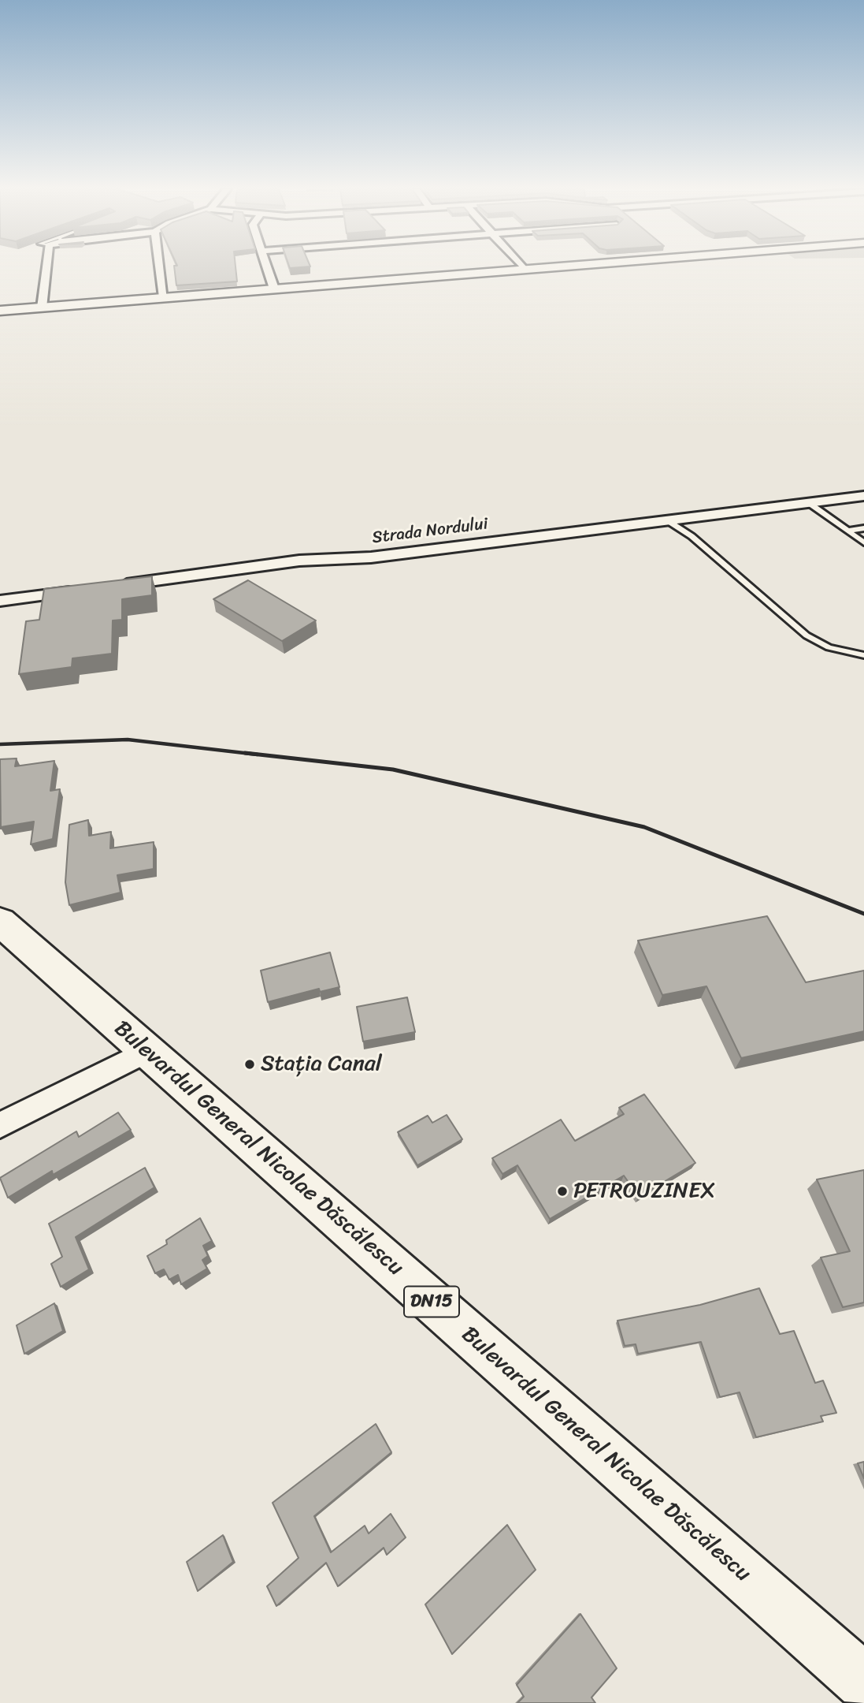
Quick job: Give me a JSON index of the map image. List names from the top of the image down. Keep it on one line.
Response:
{"streets":{"main road":["Bulevardul General Nicolae Dăscălescu","DN15"],"street":["Strada Nordului"]},"places":["Stația Canal","PETROUZINEX"]}
